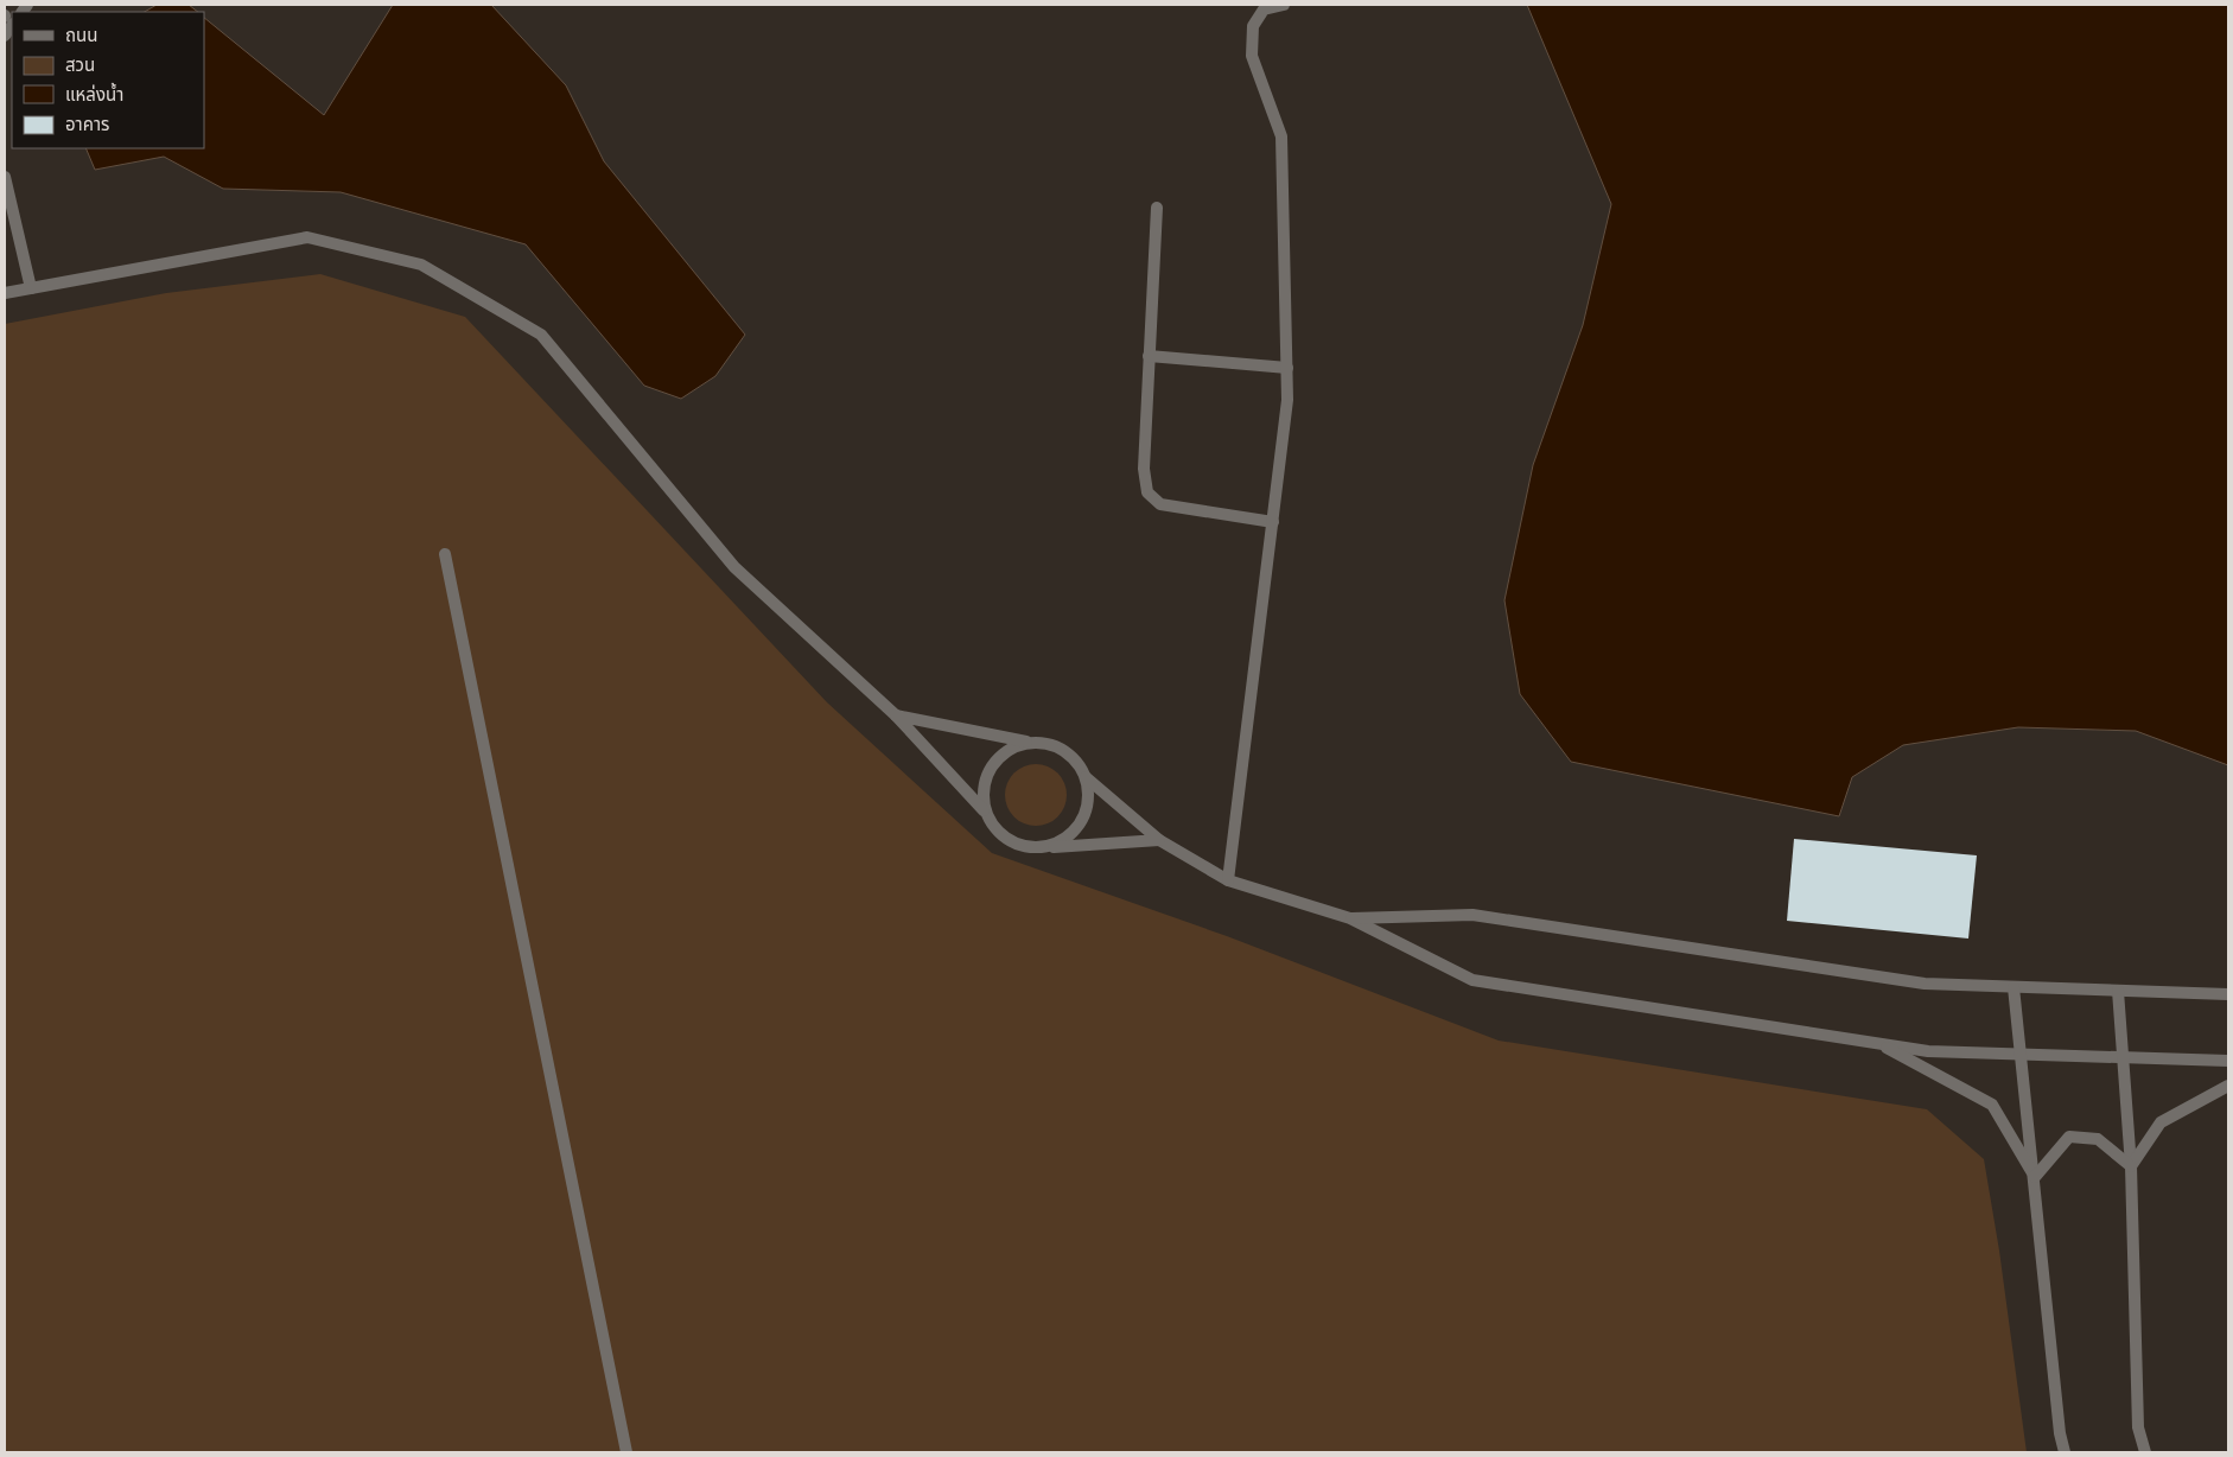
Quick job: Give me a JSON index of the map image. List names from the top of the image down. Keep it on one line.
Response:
{"legend":["ถนน","สวน","แหล่งน้ำ","อาคาร"]}
